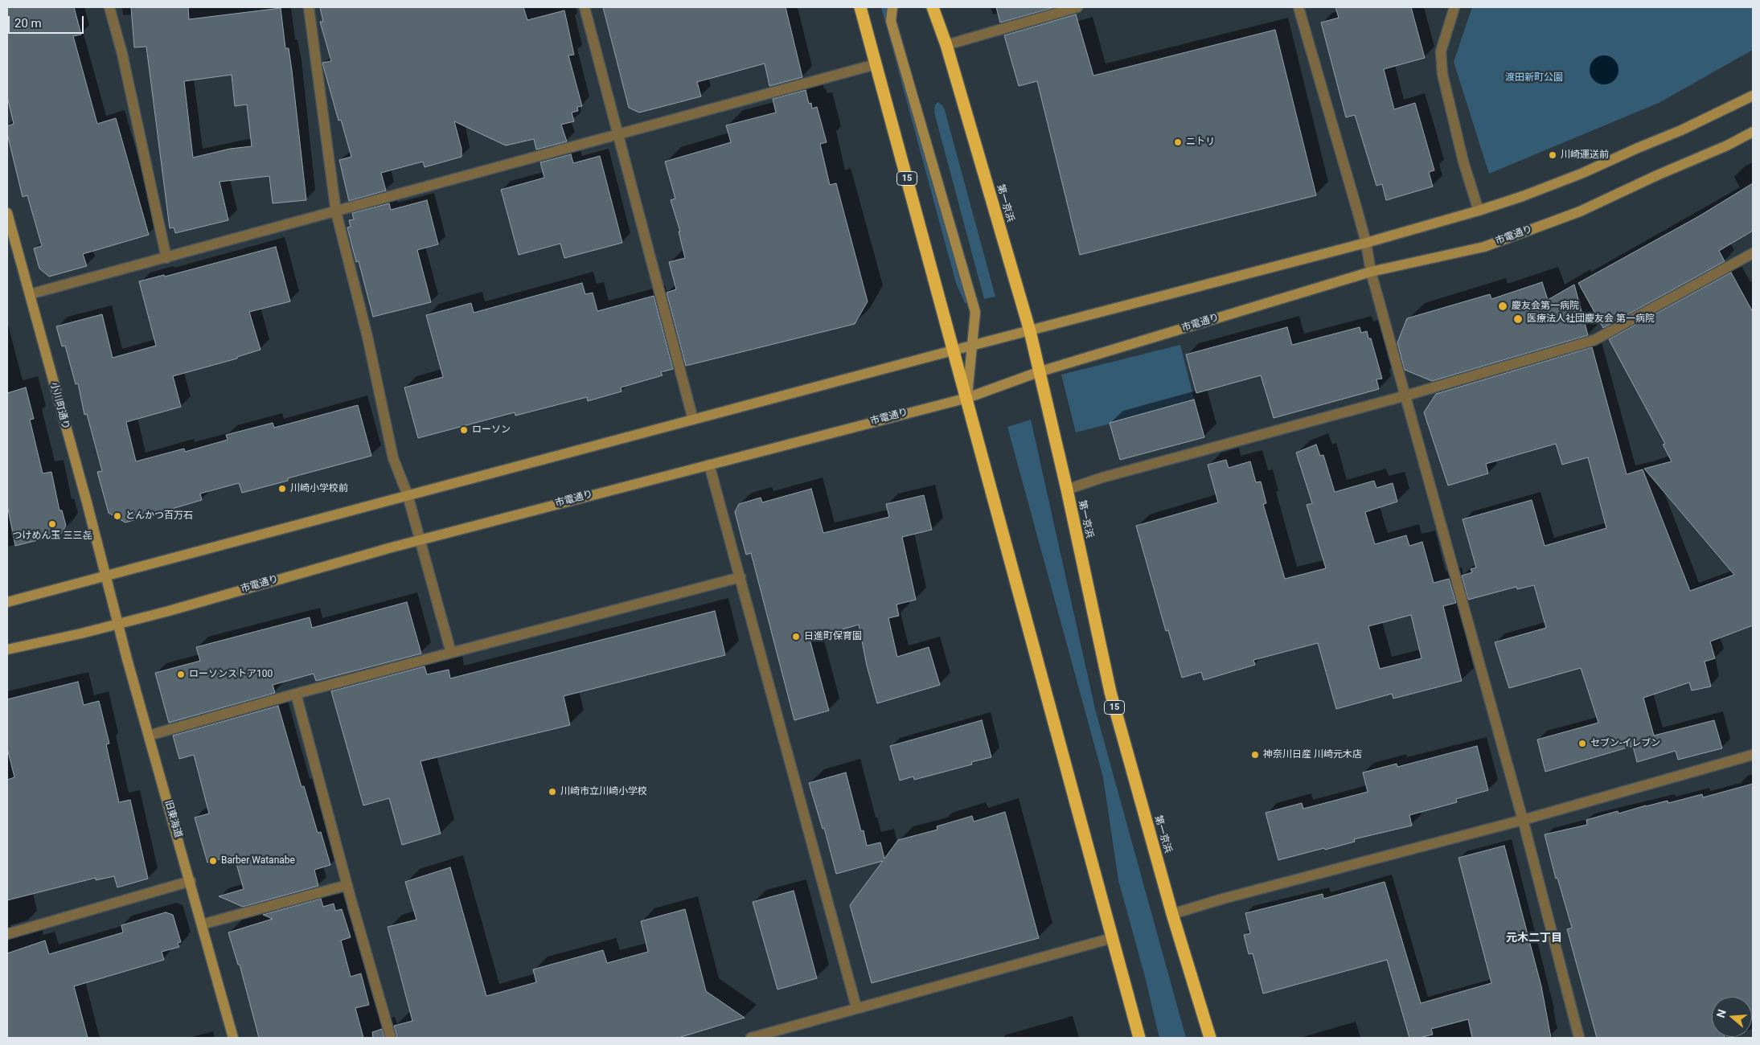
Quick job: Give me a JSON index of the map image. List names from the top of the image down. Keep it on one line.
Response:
{"streets":{"highway":["15","第一京浜"],"main road":["市電通り","小川町通り","旧東海道"]},"crossings":[["15","市電通り"],["第一京浜","市電通り"],["市電通り","旧東海道"],["小川町通り","旧東海道"]],"districts":["元木二丁目"],"parks":["渡田新町公園"],"places":["ニトリ","川崎運送前","慶友会第一病院","医療法人社団慶友会 第一病院","ローソン","川崎小学校前","とんかつ百万石","つけめん玉 三三㐂","日進町保育園","ローソンストア100","セブン-イレブン","神奈川日産 川崎元木店","川崎市立川崎小学校","Barber Watanabe"],"scale_bar":"20 m","north":"left"}
